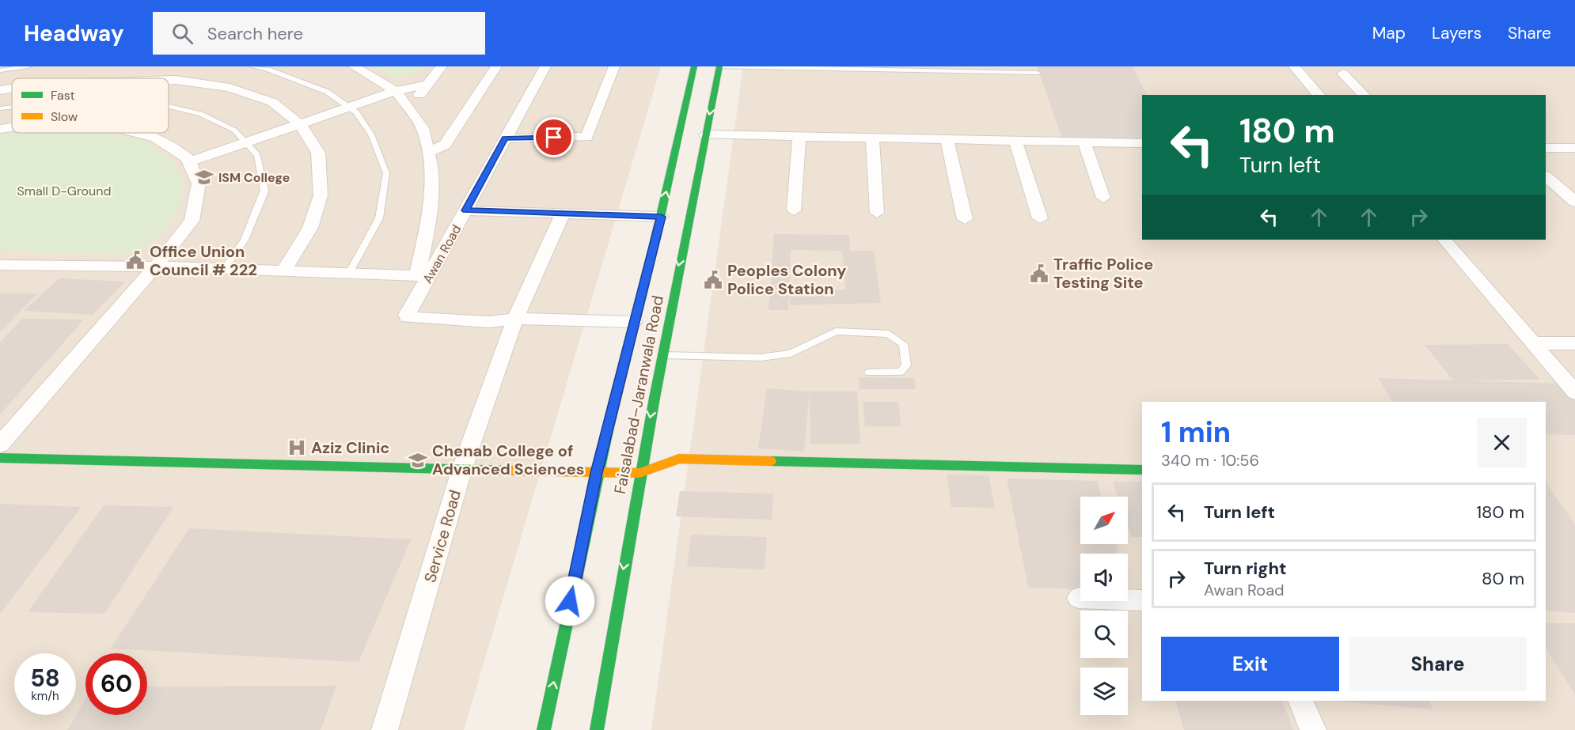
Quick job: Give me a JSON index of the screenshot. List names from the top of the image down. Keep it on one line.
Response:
{"streets":{"main road":["Faisalabad–Jaranwala Road"],"street":["Awan Road","Service Road"]},"crossings":[["Awan Road","Service Road"]],"parks":["Small D-Ground"],"places":{"school or university":["ISM College","Chenab College of Advanced Sciences"],"public building":["Office Union Council # 222","Traffic Police Testing Site","Peoples Colony Police Station"],"hospital":["Aziz Clinic"]},"legend":["Fast","Slow"],"north":"top right","page":{"header":"Headway","search":"Search here","nav":["Map","Layers","Share"],"turn":["180 m","Turn left"],"heading":["1 min","340 m · 10:56"],"list":[{"name":"Turn left","value":"180 m"},{"name":"Turn right","note":"Awan Road","value":"80 m"}],"buttons":["Exit","Share"],"speed":"58 km/h","limit":"60"}}
